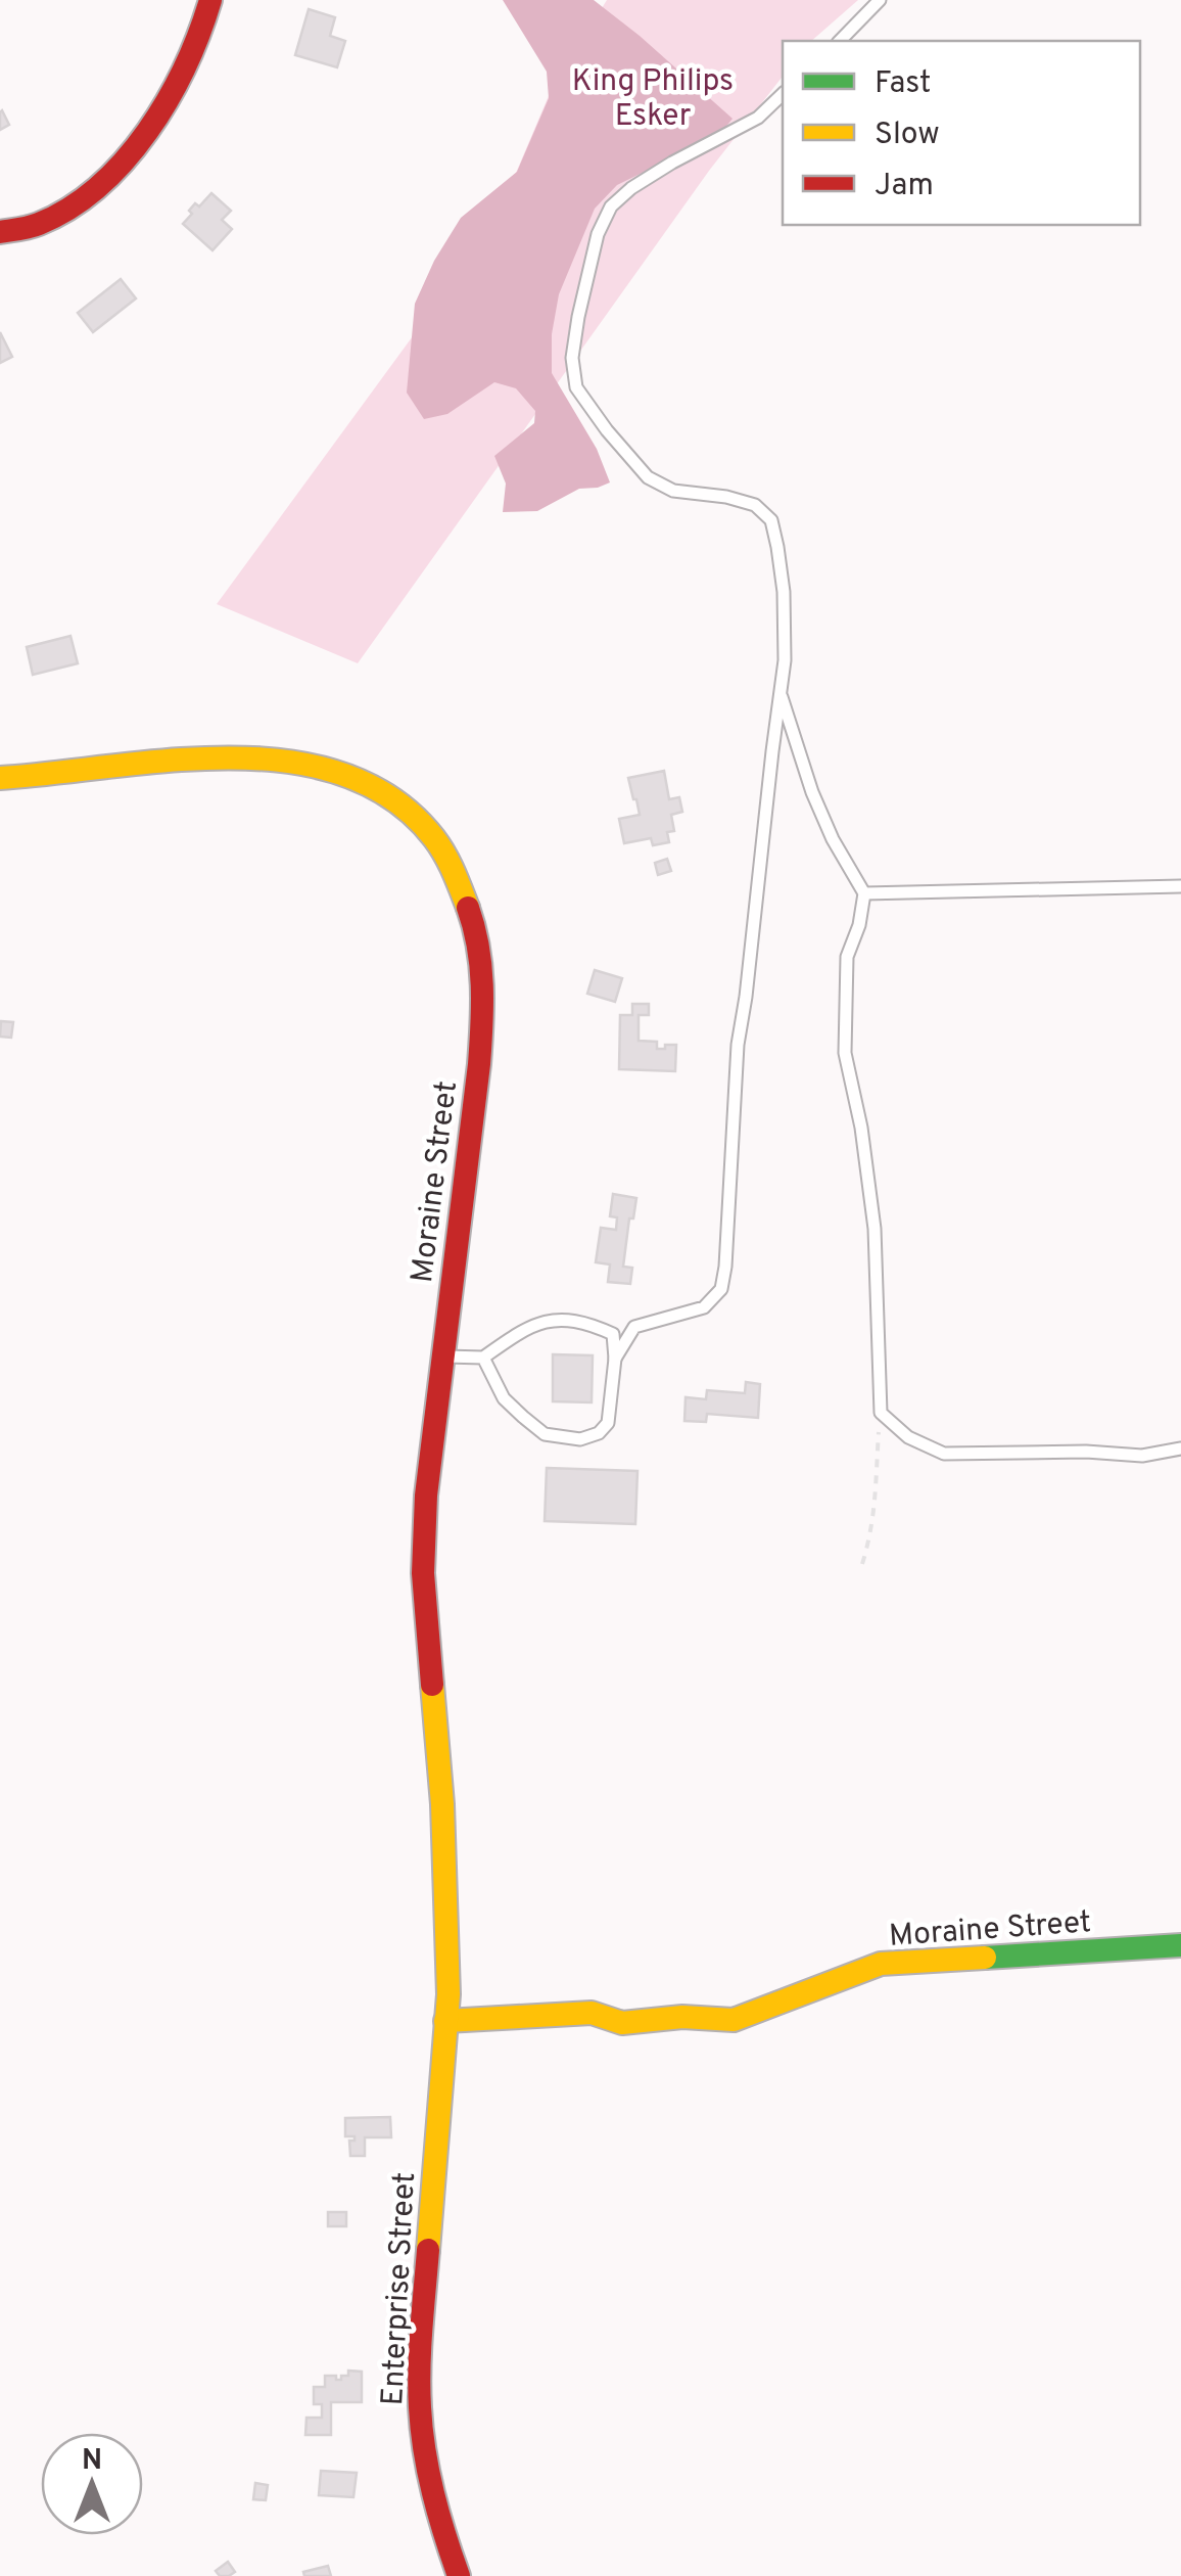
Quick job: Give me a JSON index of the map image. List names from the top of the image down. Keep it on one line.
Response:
{"streets":{"main road":["Moraine Street","Enterprise Street"]},"crossings":[["Moraine Street","Enterprise Street"]],"parks":["King Philips Esker"],"legend":["Fast","Slow","Jam"],"north":"top"}
